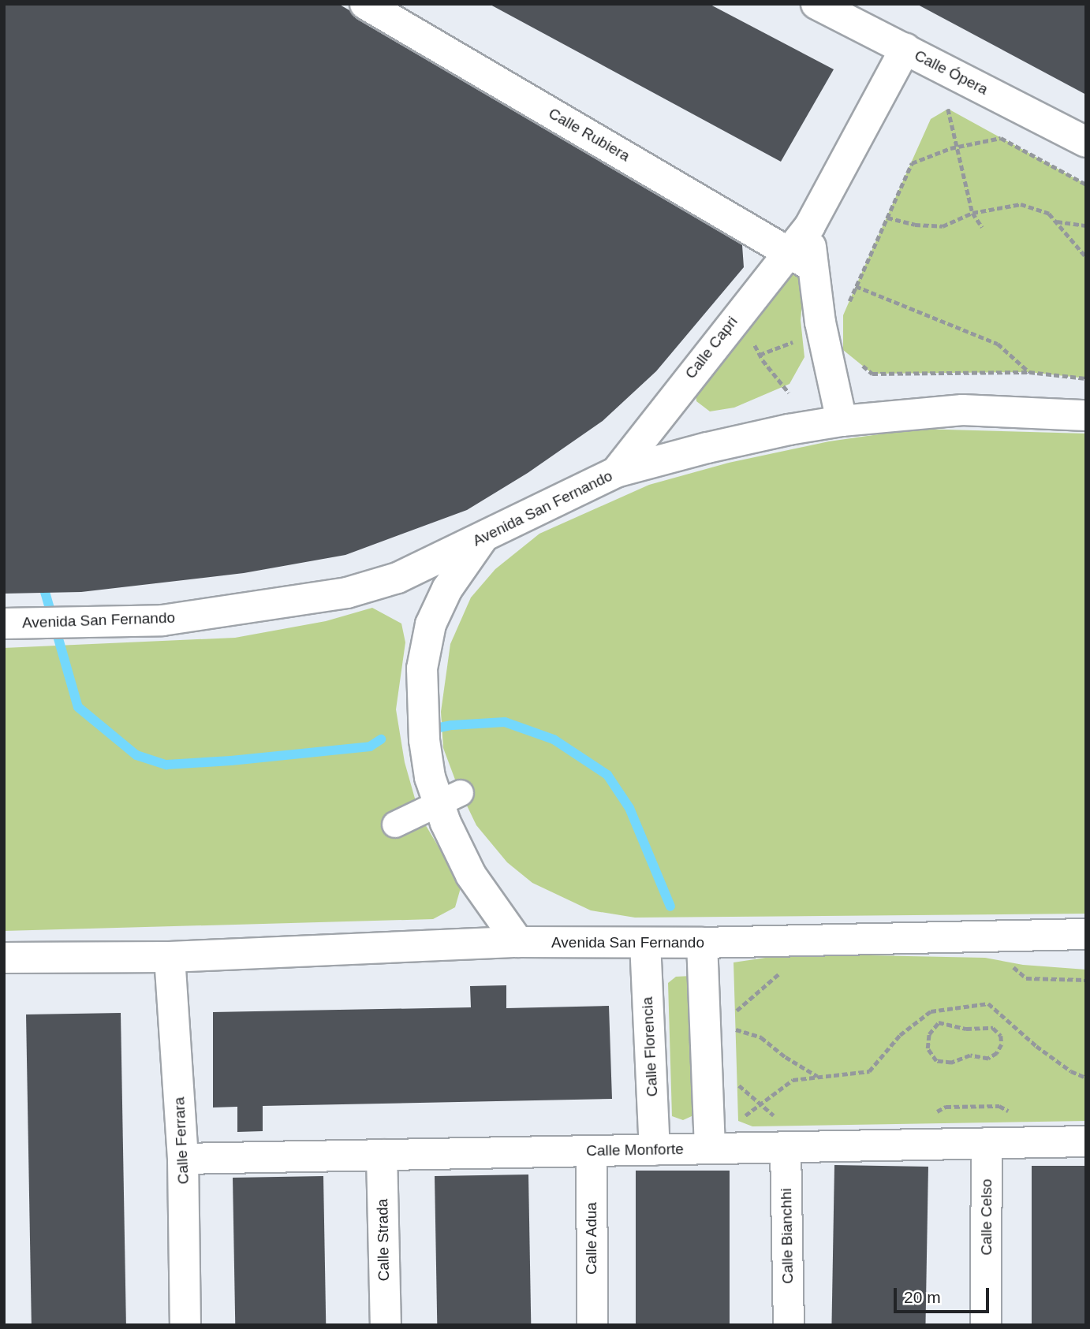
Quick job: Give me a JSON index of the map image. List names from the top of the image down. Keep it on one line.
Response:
{"streets":{"street":["Calle Ópera","Calle Rubiera","Calle Capri","Avenida San Fernando","Calle Florencia","Calle Ferrara","Calle Monforte","Calle Celso","Calle Bianchhi","Calle Adua","Calle Strada"]},"crossings":[["Calle Rubiera","Calle Capri"],["Calle Capri","Avenida San Fernando"],["Avenida San Fernando","Calle Florencia"],["Avenida San Fernando","Calle Ferrara"],["Calle Florencia","Calle Monforte"],["Calle Ferrara","Calle Monforte"],["Calle Monforte","Calle Celso"],["Calle Monforte","Calle Bianchhi"],["Calle Monforte","Calle Adua"],["Calle Monforte","Calle Strada"]],"scale_bar":"20 m"}
